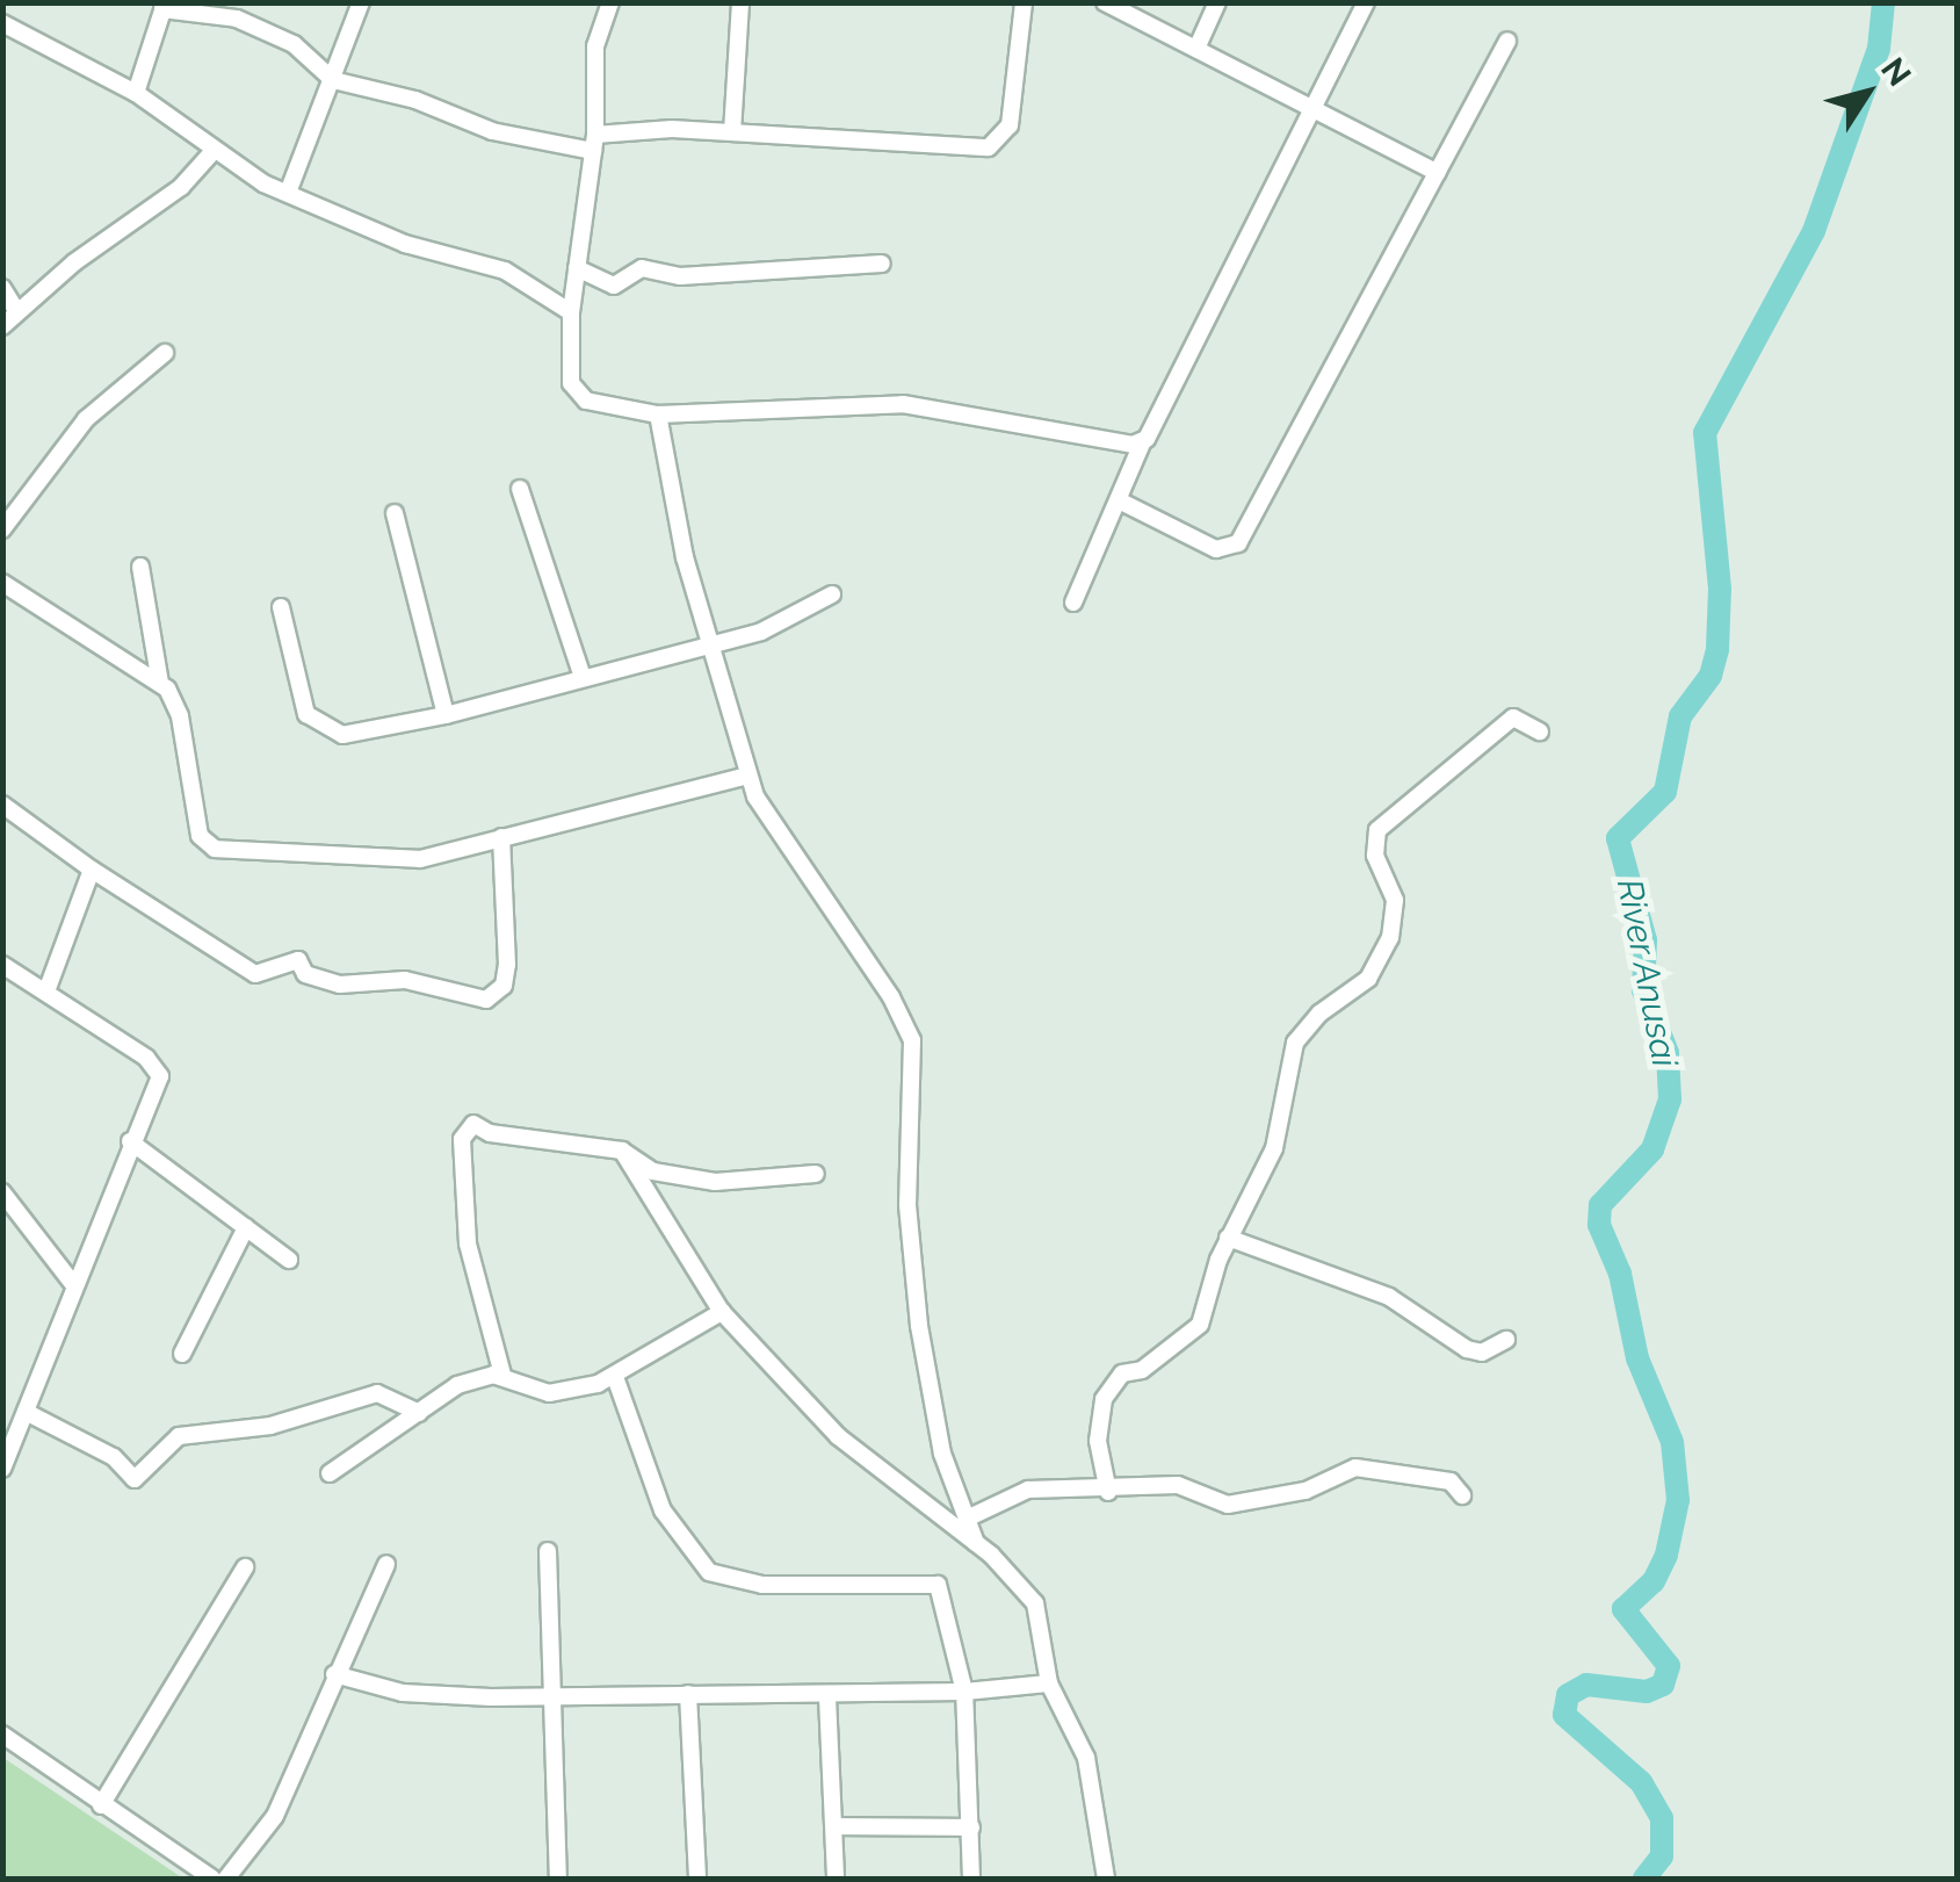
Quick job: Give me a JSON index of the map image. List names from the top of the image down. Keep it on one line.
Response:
{"water":["River Anusai"],"north":"top right"}
